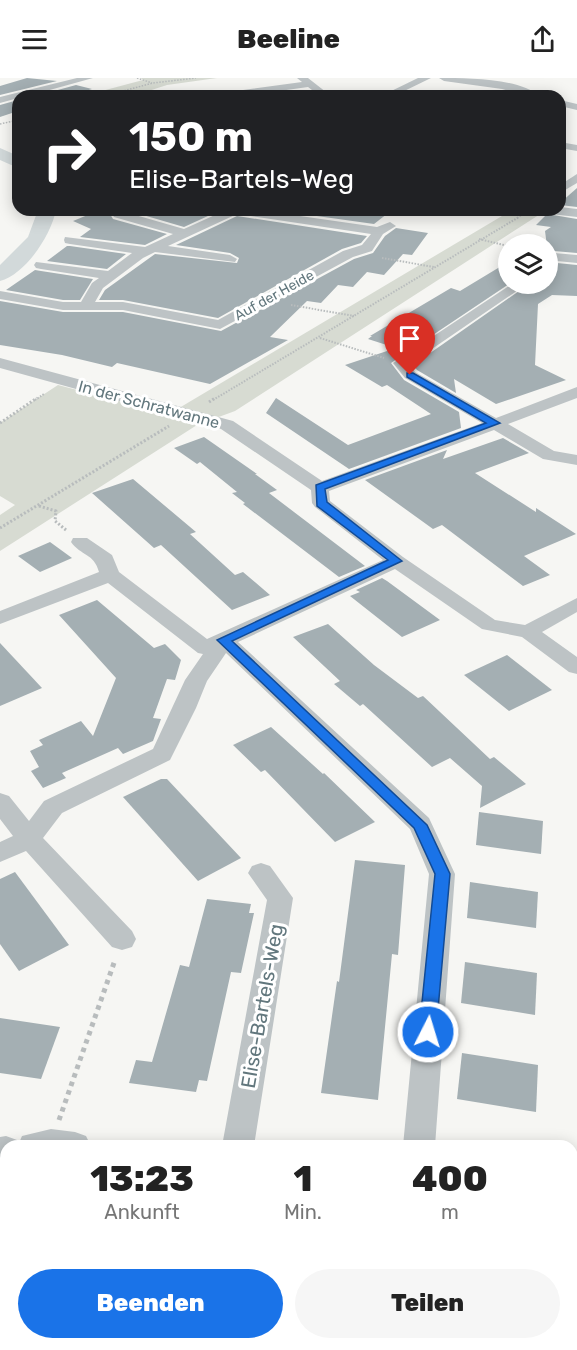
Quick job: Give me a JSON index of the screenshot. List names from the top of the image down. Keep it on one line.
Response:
{"streets":{"street":["Auf der Heide","In der Schratwanne","Elise-Bartels-Weg"]},"page":{"header":"Beeline","turn":["150 m","Elise-Bartels-Weg"],"eta":["13:23","Ankunft","1","Min.","400","m"],"buttons":["Beenden","Teilen"]}}
